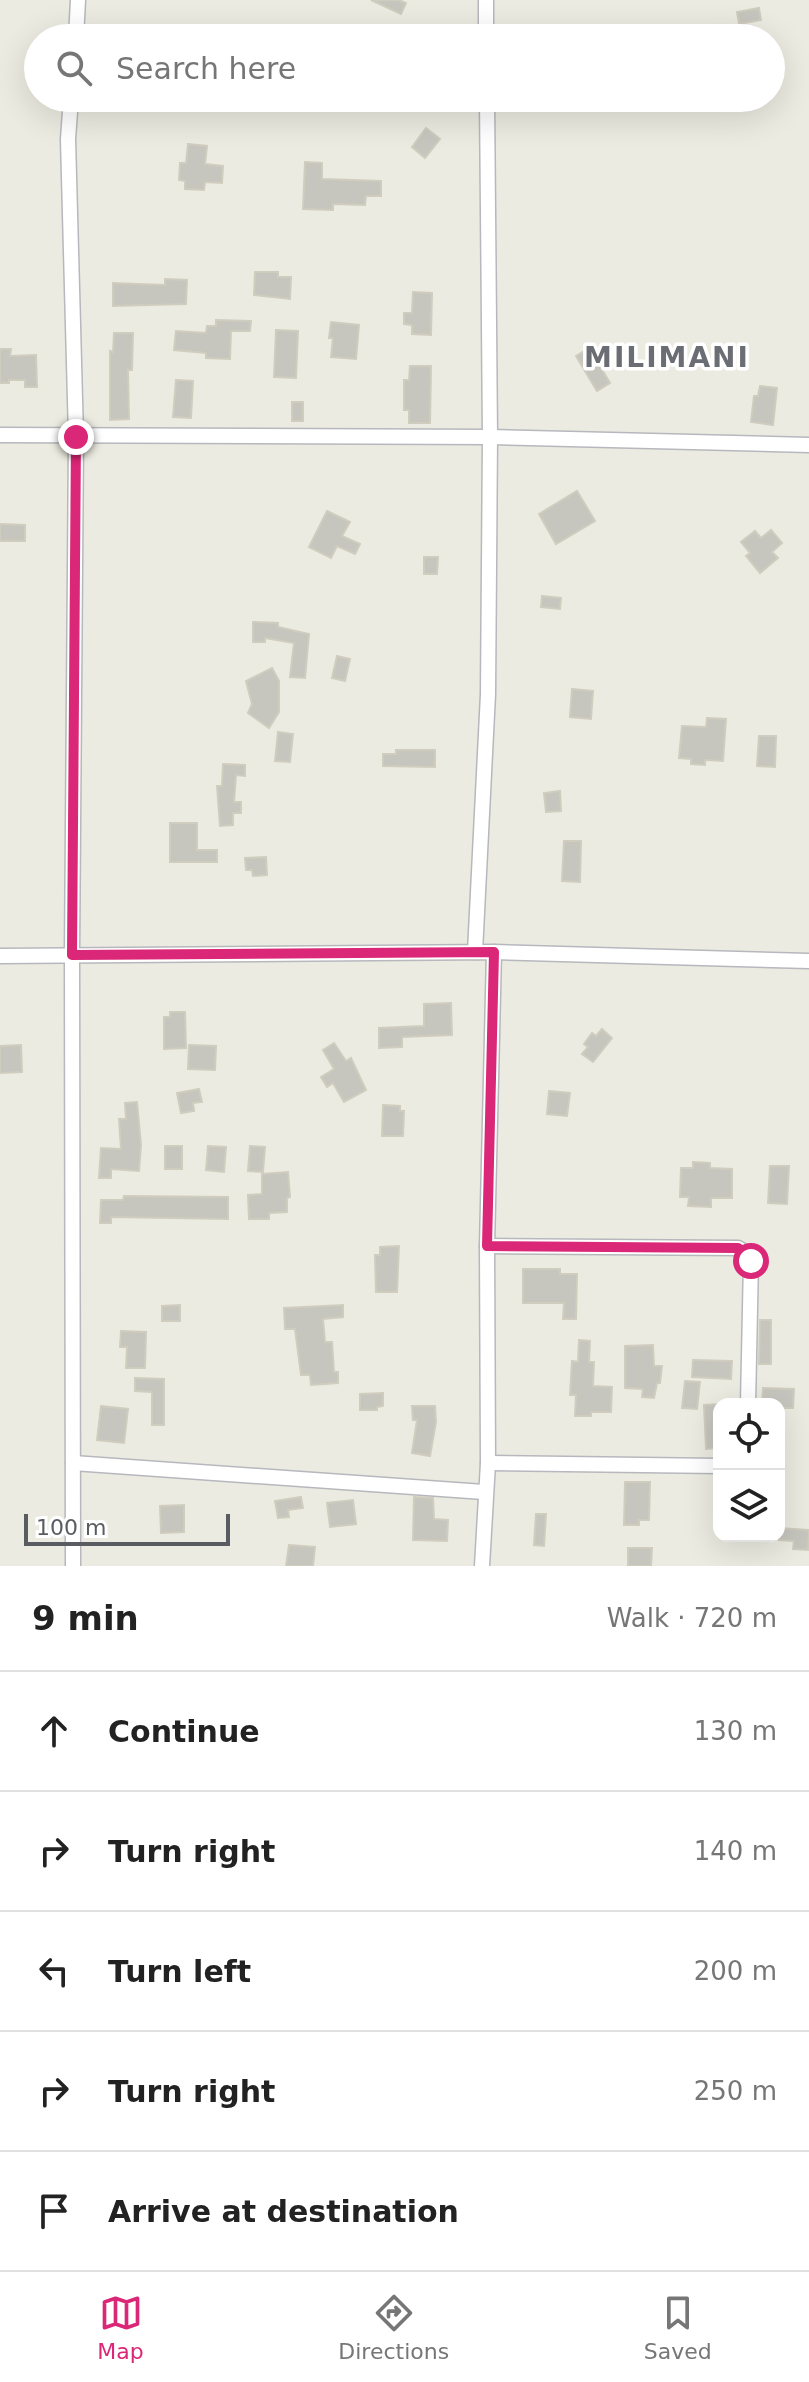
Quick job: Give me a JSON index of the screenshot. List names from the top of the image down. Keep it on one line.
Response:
{"districts":["MILIMANI"],"scale_bar":"100 m","page":{"search":"Search here","scale":"100 m","heading":["9 min","Walk · 720 m"],"list":[["Continue","130 m"],["Turn right","140 m"],["Turn left","200 m"],["Turn right","250 m"],"Arrive at destination"],"nav":["Map","Directions","Saved"]}}
